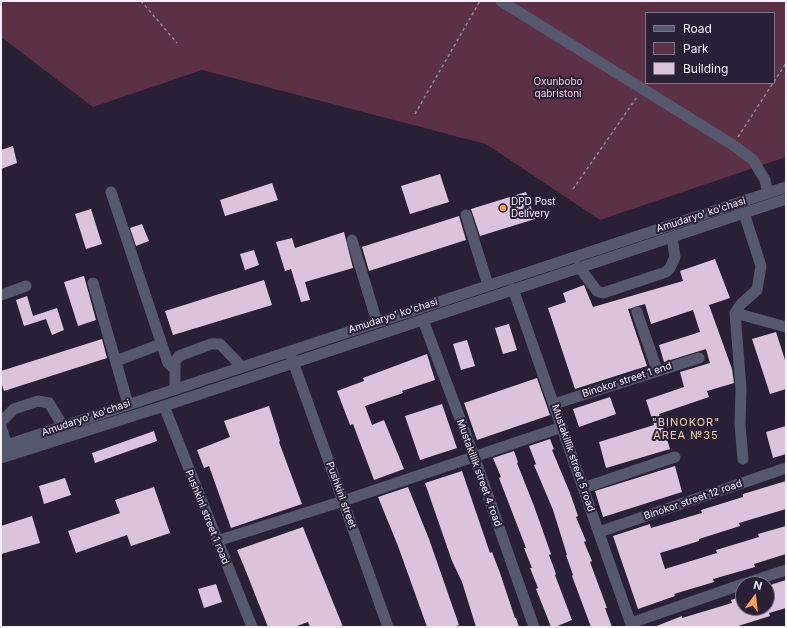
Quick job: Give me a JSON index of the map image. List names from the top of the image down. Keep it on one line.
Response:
{"streets":{"street":["Amudaryo' ko'chasi","Binokor street 1 end","Mustakillik street 5 road","Mustakillik street 4 road","Pushkinl street","Binokor street 12 road","Pushkinl street 1 road"]},"crossings":[["Amudaryo' ko'chasi","Pushkinl street"],["Binokor street 1 end","Mustakillik street 5 road"],["Mustakillik street 5 road","Binokor street 12 road"]],"districts":["\"BINOKOR\" AREA №35"],"parks":["Oxunbobo qabristoni"],"places":["DPD Post Delivery"],"legend":["Road","Park","Building"],"north":"top"}
